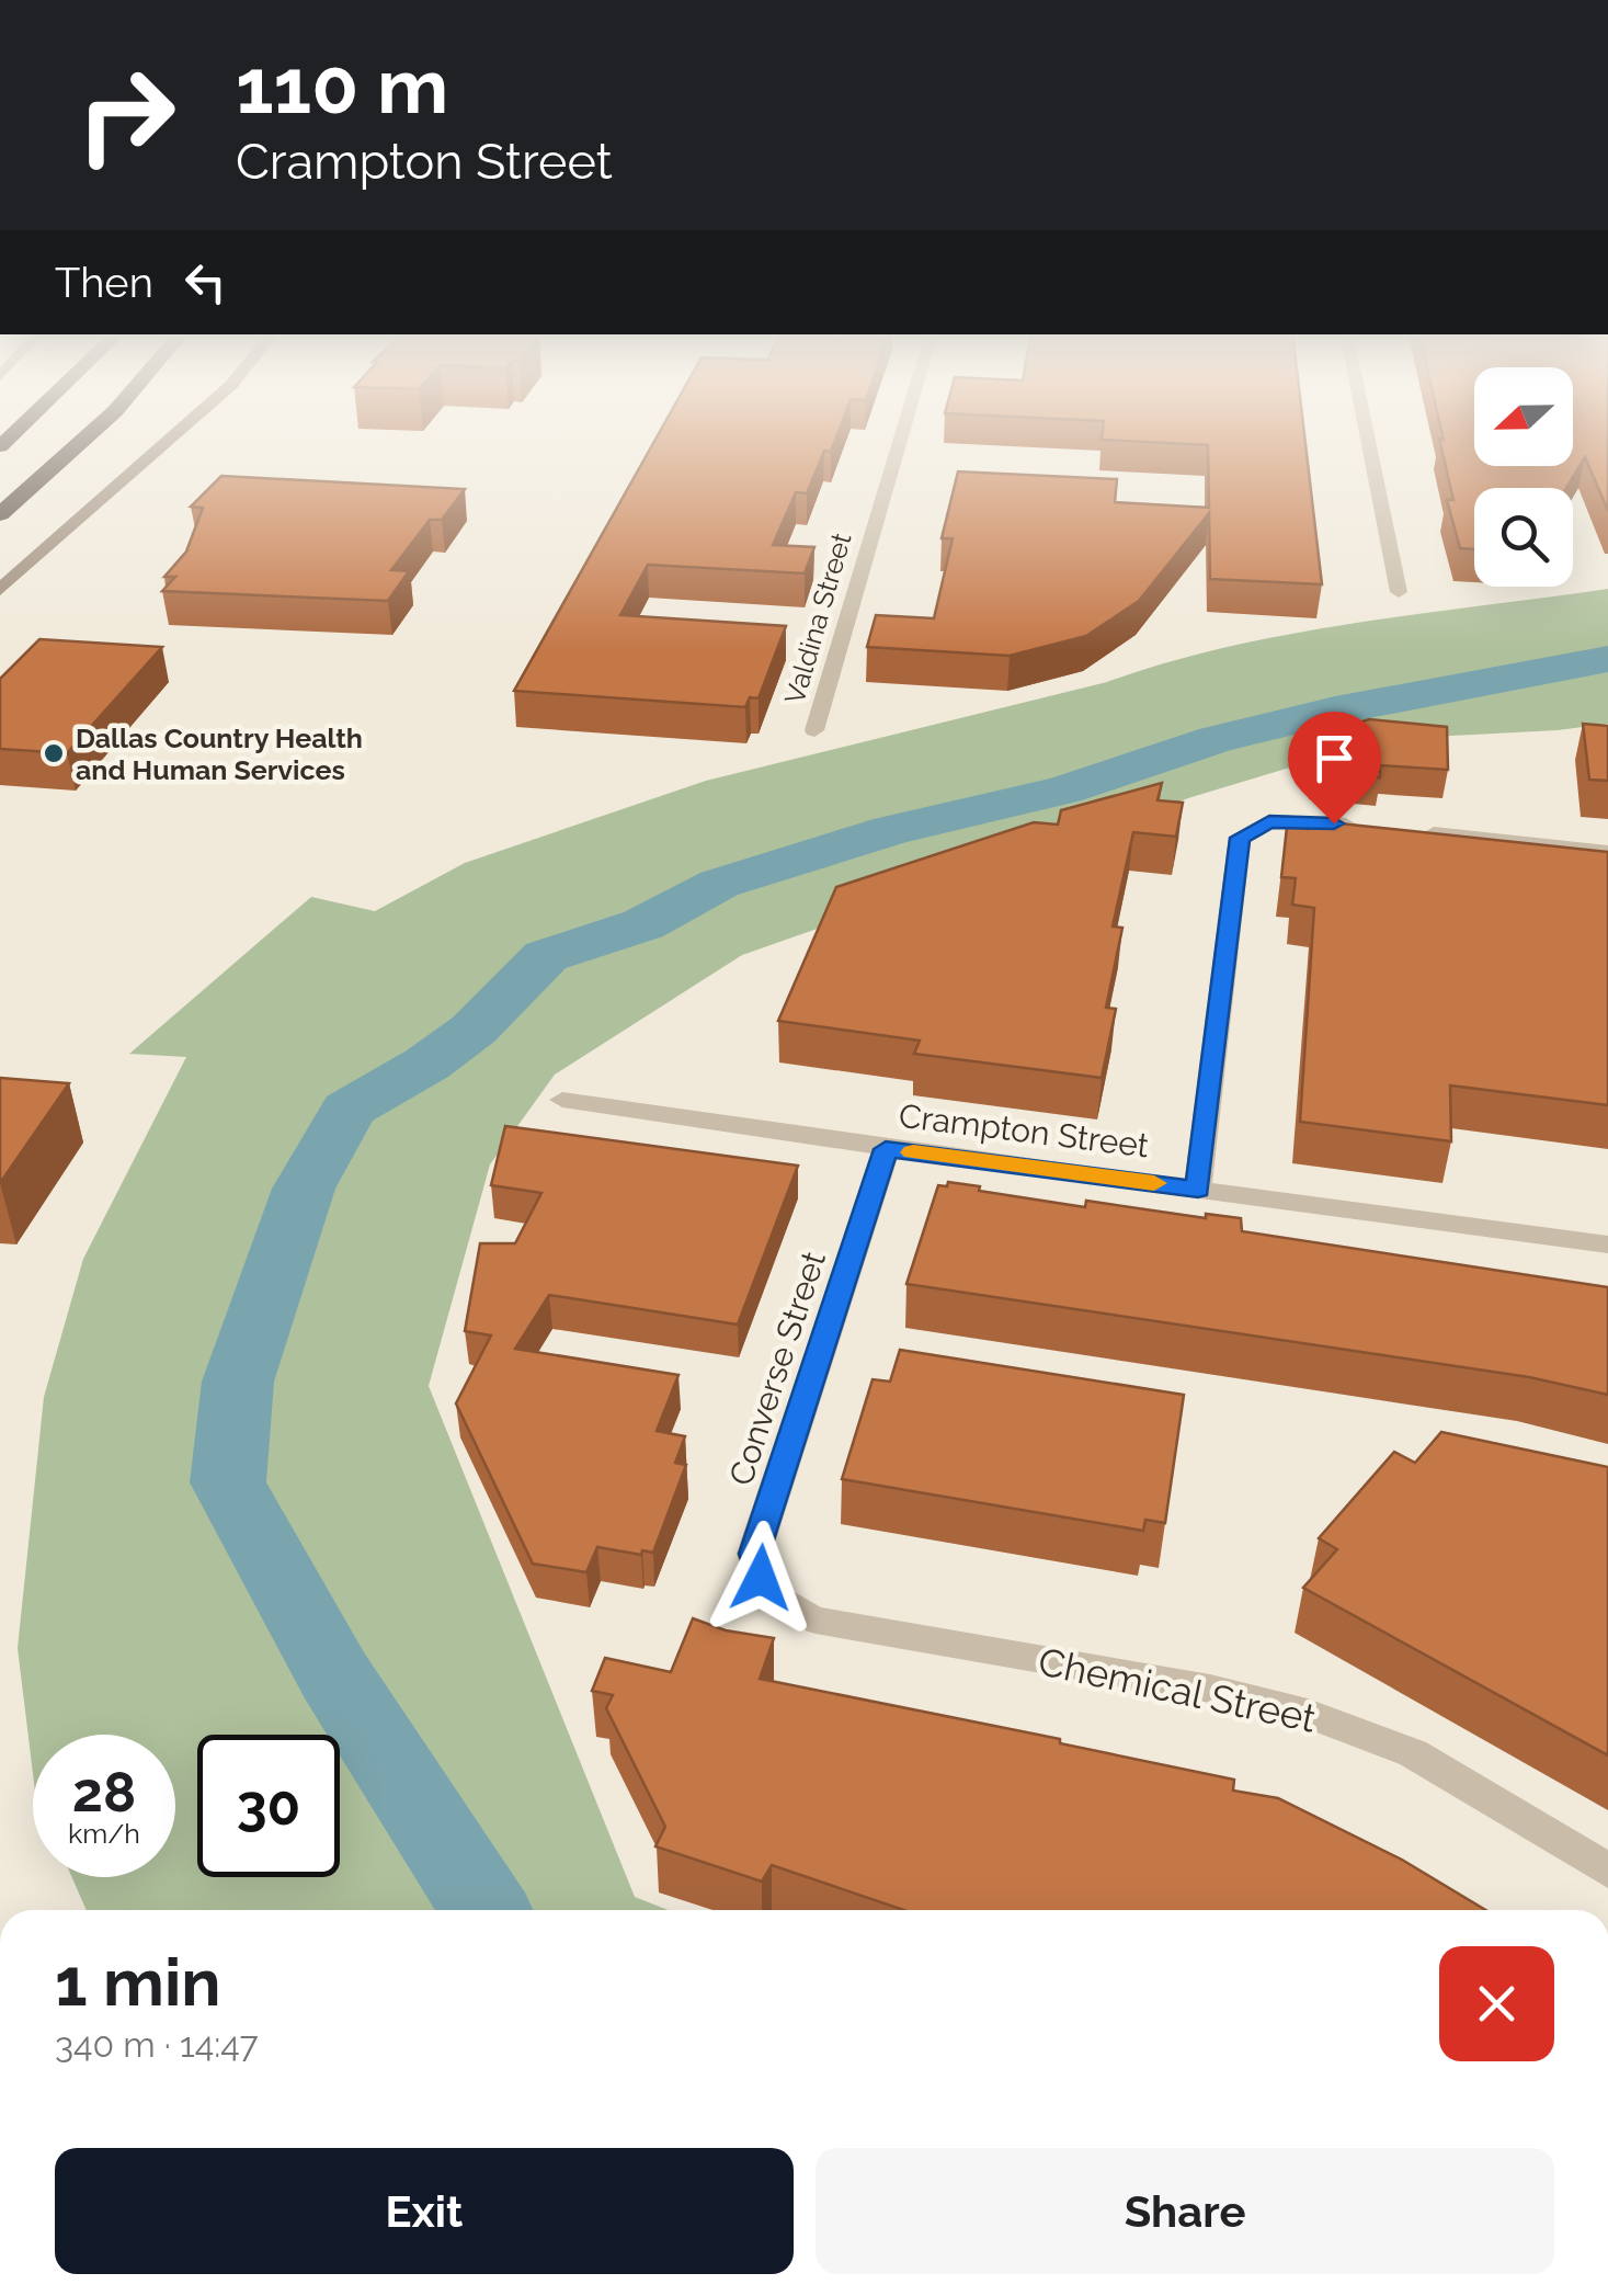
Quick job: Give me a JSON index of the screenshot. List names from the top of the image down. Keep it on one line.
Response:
{"streets":{"street":["Valdina Street","Crampton Street","Converse Street","Chemical Street"]},"crossings":[["Crampton Street","Converse Street"],["Converse Street","Chemical Street"]],"places":["Dallas Country Health and Human Services"],"north":"left","page":{"turn":["110 m","Crampton Street"],"then":"Then","speed":"28 km/h","limit":"30","heading":["1 min","340 m · 14:47"],"buttons":["Exit","Share"]}}
